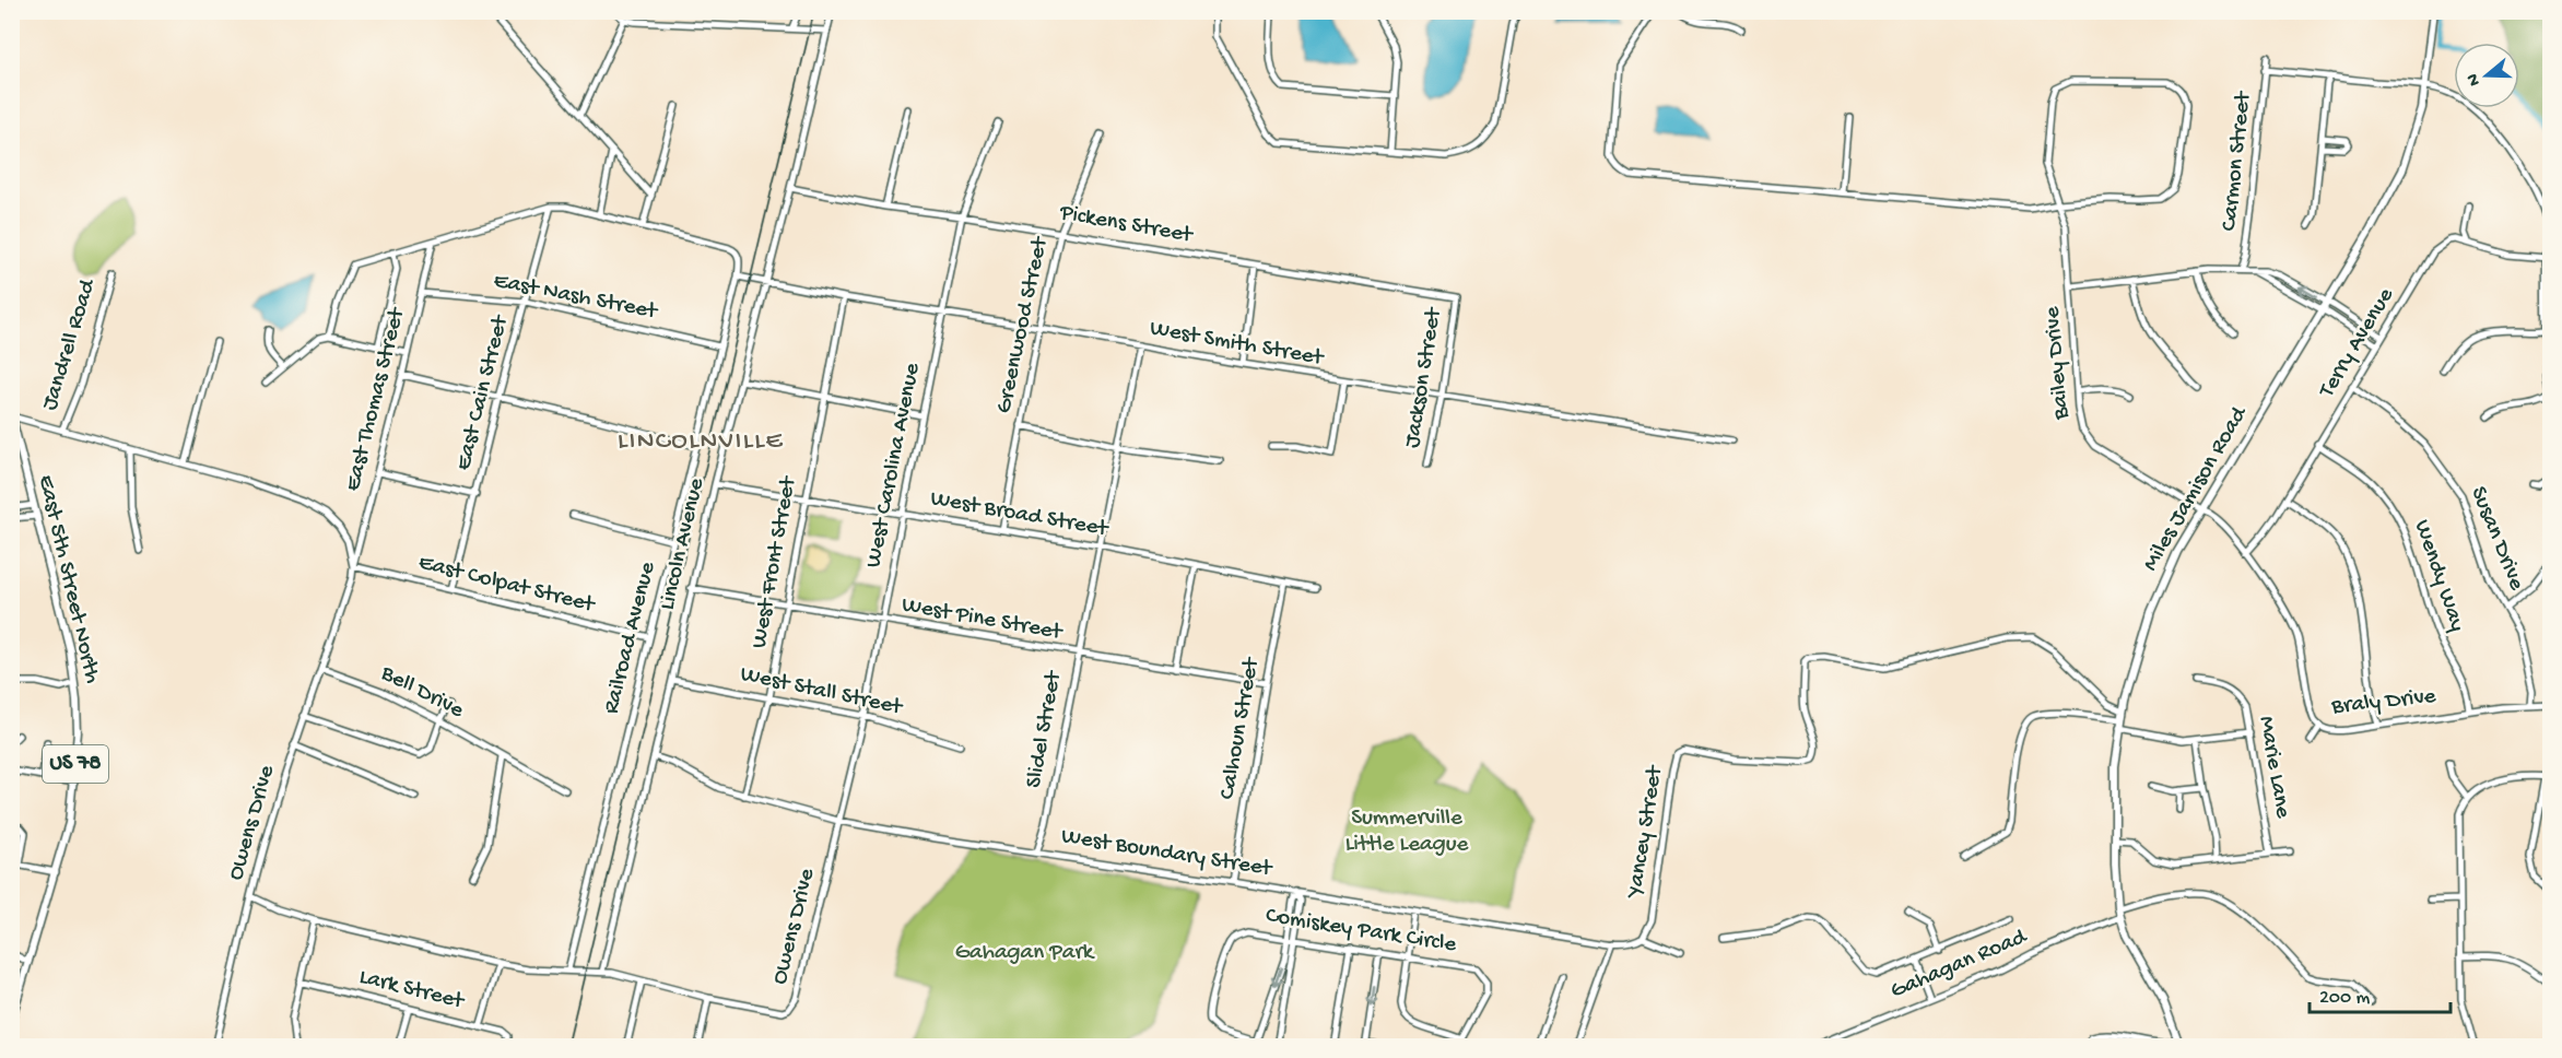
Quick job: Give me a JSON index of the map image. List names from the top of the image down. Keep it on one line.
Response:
{"streets":{"main road":["Miles Jamison Road","East 5th Street North","US 78"],"street":["Carmon Street","Pickens Street","East Nash Street","Greenwood Street","Terry Avenue","West Smith Street","Jandrell Road","Bailey Drive","Jackson Street","East Cain Street","East Thomas Street","West Carolina Avenue","West Broad Street","Susan Drive","Lincoln Avenue","West Front Street","Wendy Way","East Colpat Street","West Pine Street","Railroad Avenue","West Stall Street","Bell Drive","Braly Drive","Calhoun Street","Slidel Street","Marie Lane","Owens Drive","Yancey Street","West Boundary Street","Comiskey Park Circle","Gahagan Road","Lark Street"]},"crossings":[["Pickens Street","Greenwood Street"],["Pickens Street","Jackson Street"],["Pickens Street","West Carolina Avenue"],["Pickens Street","Lincoln Avenue"],["East Nash Street","East Cain Street"],["East Nash Street","East Thomas Street"],["East Nash Street","Railroad Avenue"],["Greenwood Street","West Smith Street"],["Greenwood Street","West Broad Street"],["Terry Avenue","Susan Drive"],["Terry Avenue","Wendy Way"],["Terry Avenue","Braly Drive"],["West Smith Street","Jackson Street"],["West Smith Street","West Carolina Avenue"],["West Smith Street","Lincoln Avenue"],["West Smith Street","West Front Street"],["West Smith Street","Railroad Avenue"],["West Smith Street","Slidel Street"],["Bailey Drive","Miles Jamison Road"],["Bailey Drive","Braly Drive"],["East Cain Street","East Colpat Street"],["East Thomas Street","East Colpat Street"],["East Thomas Street","Owens Drive"],["West Carolina Avenue","West Broad Street"],["West Carolina Avenue","West Pine Street"],["West Carolina Avenue","West Stall Street"],["West Carolina Avenue","Owens Drive"],["West Carolina Avenue","West Boundary Street"],["Miles Jamison Road","Braly Drive"],["Miles Jamison Road","Yancey Street"],["Miles Jamison Road","Gahagan Road"],["West Broad Street","Lincoln Avenue"],["West Broad Street","West Front Street"],["West Broad Street","Calhoun Street"],["West Broad Street","Slidel Street"],["Susan Drive","Braly Drive"],["Lincoln Avenue","West Pine Street"],["Lincoln Avenue","West Stall Street"],["Lincoln Avenue","Owens Drive"],["Lincoln Avenue","West Boundary Street"],["West Front Street","West Pine Street"],["West Front Street","West Stall Street"],["West Front Street","West Boundary Street"],["Wendy Way","Braly Drive"],["East Colpat Street","Railroad Avenue"],["East Colpat Street","Owens Drive"],["West Pine Street","Calhoun Street"],["West Pine Street","Slidel Street"],["Railroad Avenue","Owens Drive"],["Bell Drive","Owens Drive"],["Calhoun Street","West Boundary Street"],["Slidel Street","West Boundary Street"],["Owens Drive","West Boundary Street"],["Yancey Street","West Boundary Street"]],"districts":["LINCOLNVILLE"],"parks":["Summerville Little League","Gahagan Park"],"scale_bar":"200 m","north":"left"}
